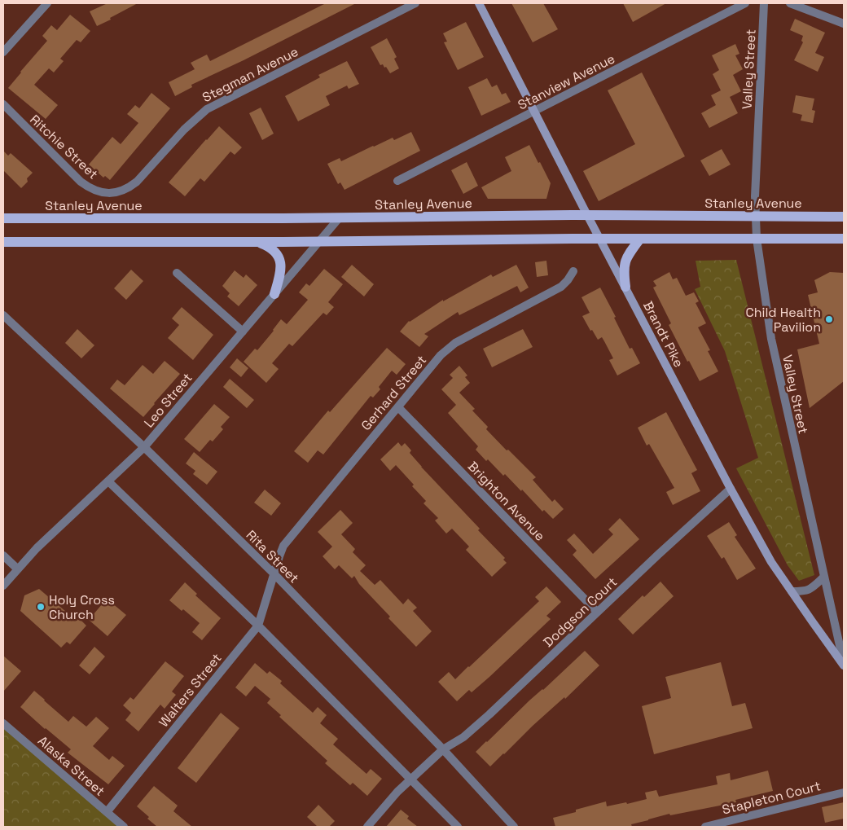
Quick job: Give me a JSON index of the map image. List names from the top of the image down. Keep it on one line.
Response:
{"streets":{"main road":["Stanley Avenue","Brandt Pike"],"street":["Valley Street","Stegman Avenue","Stanview Avenue","Ritchie Street","Gerhard Street","Leo Street","Brighton Avenue","Rita Street","Dodgson Court","Walters Street","Alaska Street","Stapleton Court"]},"crossings":[["Valley Street","Stanley Avenue"],["Valley Street","Brandt Pike"],["Stegman Avenue","Ritchie Street"],["Stanview Avenue","Brandt Pike"],["Stanley Avenue","Brandt Pike"],["Stanley Avenue","Leo Street"],["Brandt Pike","Dodgson Court"],["Gerhard Street","Brighton Avenue"],["Gerhard Street","Rita Street"],["Gerhard Street","Walters Street"],["Leo Street","Rita Street"],["Brighton Avenue","Dodgson Court"],["Rita Street","Dodgson Court"],["Rita Street","Walters Street"],["Walters Street","Alaska Street"]],"places":["Child Health Pavilion","Holy Cross Church"]}
